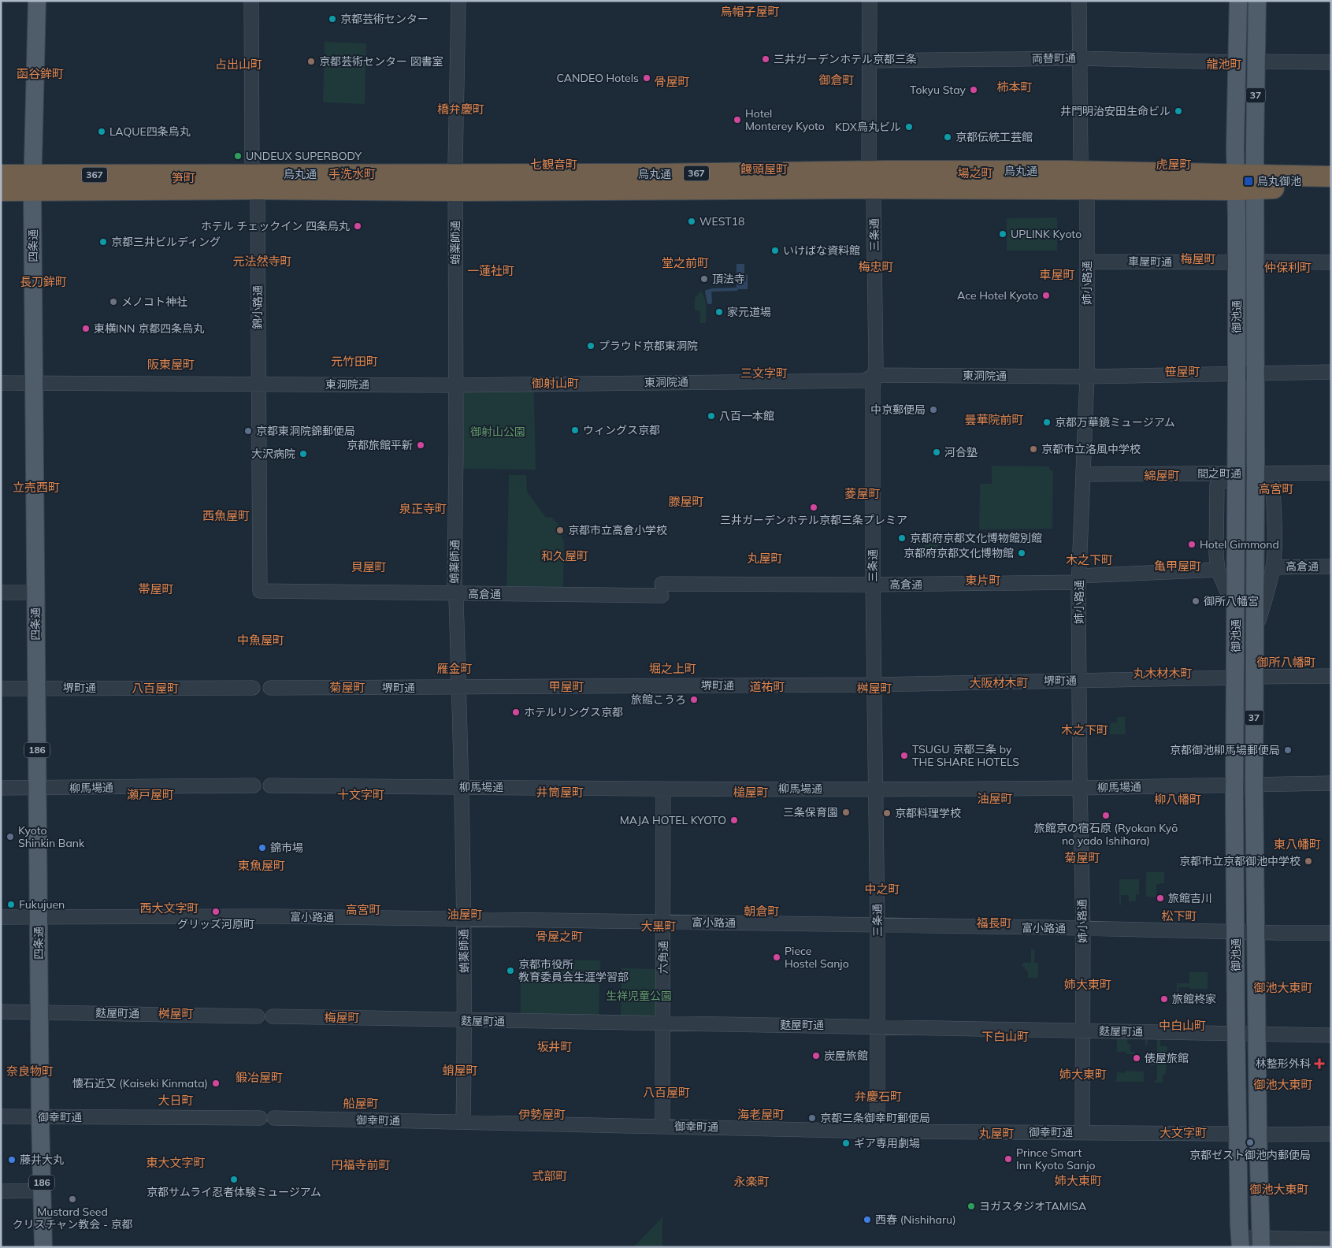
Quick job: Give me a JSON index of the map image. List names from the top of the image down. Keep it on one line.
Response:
{"streets":{"highway":["烏丸通","367"],"main road":["37","四条通","御池通","186"],"street":["両替町通","三条通","蛸薬師通","車屋町通","姉小路通","錦小路通","東洞院通","間之町通","高倉通","堺町通","柳馬場通","富小路通","六角通","麩屋町通","御幸町通"]},"crossings":[["両替町通","三条通"],["両替町通","姉小路通"],["両替町通","御池通"],["烏丸通","三条通"],["烏丸通","蛸薬師通"],["烏丸通","四条通"],["烏丸通","姉小路通"],["烏丸通","錦小路通"],["烏丸通","御池通"],["三条通","東洞院通"],["三条通","高倉通"],["三条通","堺町通"],["三条通","柳馬場通"],["三条通","富小路通"],["三条通","麩屋町通"],["三条通","御幸町通"],["蛸薬師通","東洞院通"],["蛸薬師通","高倉通"],["蛸薬師通","堺町通"],["蛸薬師通","柳馬場通"],["蛸薬師通","富小路通"],["蛸薬師通","麩屋町通"],["蛸薬師通","御幸町通"],["四条通","東洞院通"],["四条通","堺町通"],["四条通","柳馬場通"],["四条通","富小路通"],["四条通","麩屋町通"],["四条通","御幸町通"],["車屋町通","姉小路通"],["車屋町通","御池通"],["姉小路通","東洞院通"],["姉小路通","間之町通"],["姉小路通","高倉通"],["姉小路通","堺町通"],["姉小路通","柳馬場通"],["姉小路通","富小路通"],["姉小路通","麩屋町通"],["姉小路通","御幸町通"],["錦小路通","東洞院通"],["錦小路通","高倉通"],["御池通","東洞院通"],["御池通","間之町通"],["御池通","堺町通"],["御池通","柳馬場通"],["御池通","富小路通"],["御池通","麩屋町通"],["御池通","御幸町通"],["柳馬場通","六角通"],["富小路通","六角通"],["六角通","麩屋町通"],["六角通","御幸町通"]],"districts":["烏帽子屋町","占出山町","龍池町","函谷鉾町","御倉町","骨屋町","柿本町","橋弁慶町","七観音町","虎屋町","饅頭屋町","場之町","手洗水町","笋町","梅屋町","元法然寺町","堂之前町","梅忠町","仲保利町","一蓮社町","車屋町","長刀鉾町","元竹田町","阪東屋町","笹屋町","三文字町","御射山町","曇華院前町","綿屋町","立売西町","高宮町","菱屋町","滕屋町","泉正寺町","西魚屋町","和久屋町","丸屋町","木之下町","亀甲屋町","貝屋町","東片町","帯屋町","中魚屋町","御所八幡町","雁金町","堀之上町","丸木材木町","大阪材木町","甲屋町","道祐町","菊屋町","八百屋町","桝屋町","木之下町","井筒屋町","槌屋町","瀬戸屋町","十文字町","油屋町","柳八幡町","東八幡町","菊屋町","東魚屋町","中之町","西大文字町","高宮町","朝倉町","油屋町","松下町","福長町","大黒町","骨屋之町","姉大東町","御池大東町","桝屋町","梅屋町","中白山町","下白山町","坂井町","蛸屋町","奈良物町","姉大東町","鍛冶屋町","御池大東町","八百屋町","弁慶石町","大日町","船屋町","伊勢屋町","海老屋町","大文字町","丸屋町","東大文字町","円福寺前町","式部町","姉大東町","永楽町","御池大東町"],"parks":["御射山公園","生祥児童公園"],"places":{"other":["京都芸術センター","三井ガーデンホテル京都三条","京都芸術センター 図書室","CANDEO Hotels","Tokyu Stay","井門明治安田生命ビル","Hotel Monterey Kyoto","KDX烏丸ビル","LAQUE四条烏丸","京都伝統工芸館","UNDEUX SUPERBODY","WEST18","ホテル チェックイン 四条烏丸","UPLINK Kyoto","京都三井ビルディング","いけばな資料館","頂法寺","Ace Hotel Kyoto","メノコト神社","家元道場","東横INN 京都四条烏丸","プラウド京都東洞院","中京郵便局","八百一本館","京都万華鏡ミュージアム","ウィングス京都","京都東洞院錦郵便局","京都旅館平新","京都市立洛風中学校","河合塾","大沢病院","三井ガーデンホテル京都三条プレミア","京都市立高倉小学校","京都府京都文化博物館別館","Hotel Gimmond","京都府京都文化博物館","御所八幡宮","旅館こうろ","ホテルリングス京都","京都御池柳馬場郵便局","TSUGU 京都三条 by THE SHARE HOTELS","三条保育園","京都料理学校","旅館京の宿石原 (Ryokan Kyō no yado Ishihara)","MAJA HOTEL KYOTO","Kyoto Shinkin Bank","錦市場","京都市立京都御池中学校","旅館吉川","Fukujuen","グリッズ河原町","Piece Hostel Sanjo","京都市役所 教育委員会生涯学習部","旅館柊家","炭屋旅館","俵屋旅館","懐石近又 (Kaiseki Kinmata)","京都三条御幸町郵便局","京都ゼスト御池内郵便局","ギア専用劇場","Prince Smart Inn Kyoto Sanjo","藤井大丸","京都サムライ忍者体験ミュージアム","Mustard Seed クリスチャン教会 - 京都","ヨガスタジオTAMISA","西春 (Nishiharu)"],"transit":["烏丸御池"],"health":["林整形外科"]}}
